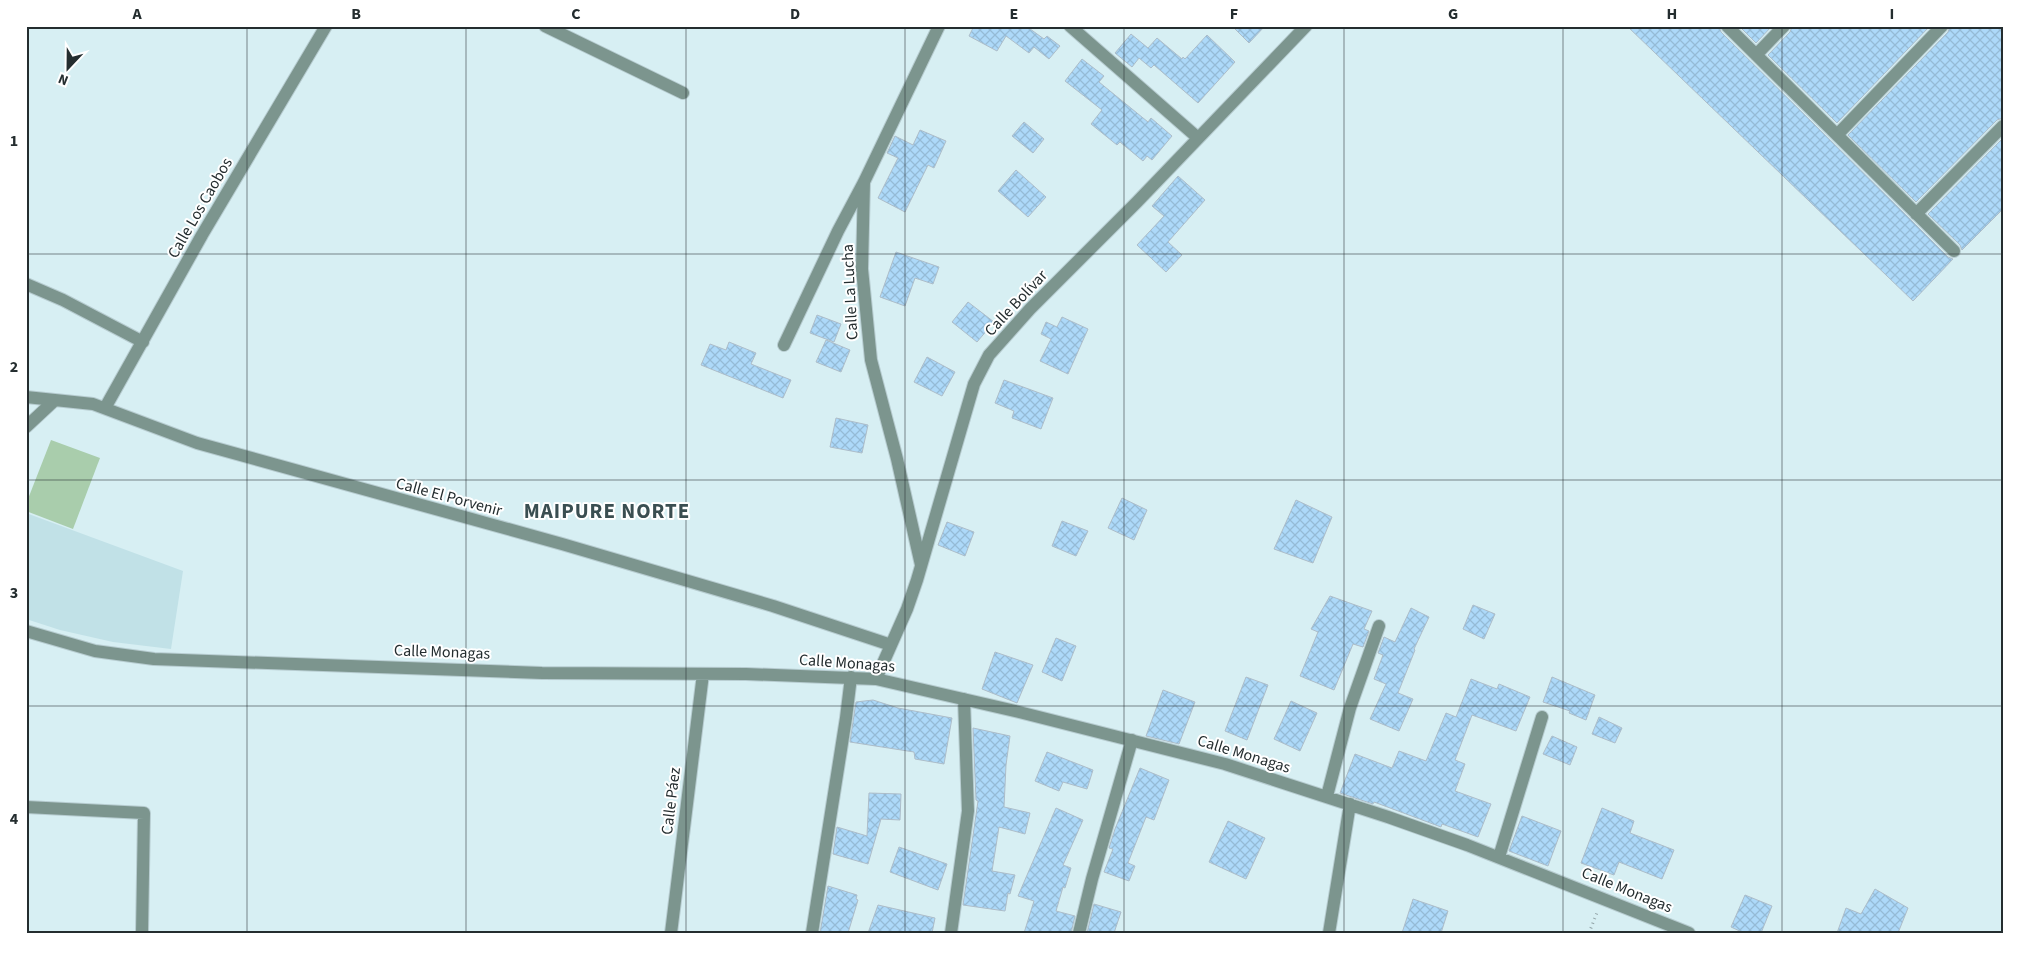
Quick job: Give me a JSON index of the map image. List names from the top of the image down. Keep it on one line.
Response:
{"streets":{"street":["Calle Los Caobos","Calle La Lucha","Calle Bolívar","Calle El Porvenir","Calle Monagas","Calle Páez"]},"crossings":[["Calle Los Caobos","Calle El Porvenir"],["Calle La Lucha","Calle Bolívar"],["Calle Bolívar","Calle El Porvenir"],["Calle Bolívar","Calle Monagas"],["Calle Monagas","Calle Páez"]],"districts":["MAIPURE NORTE"],"north":"bottom","grid":{"columns":["A","B","C","D","E","F","G","H","I"],"rows":["1","2","3","4"]}}
